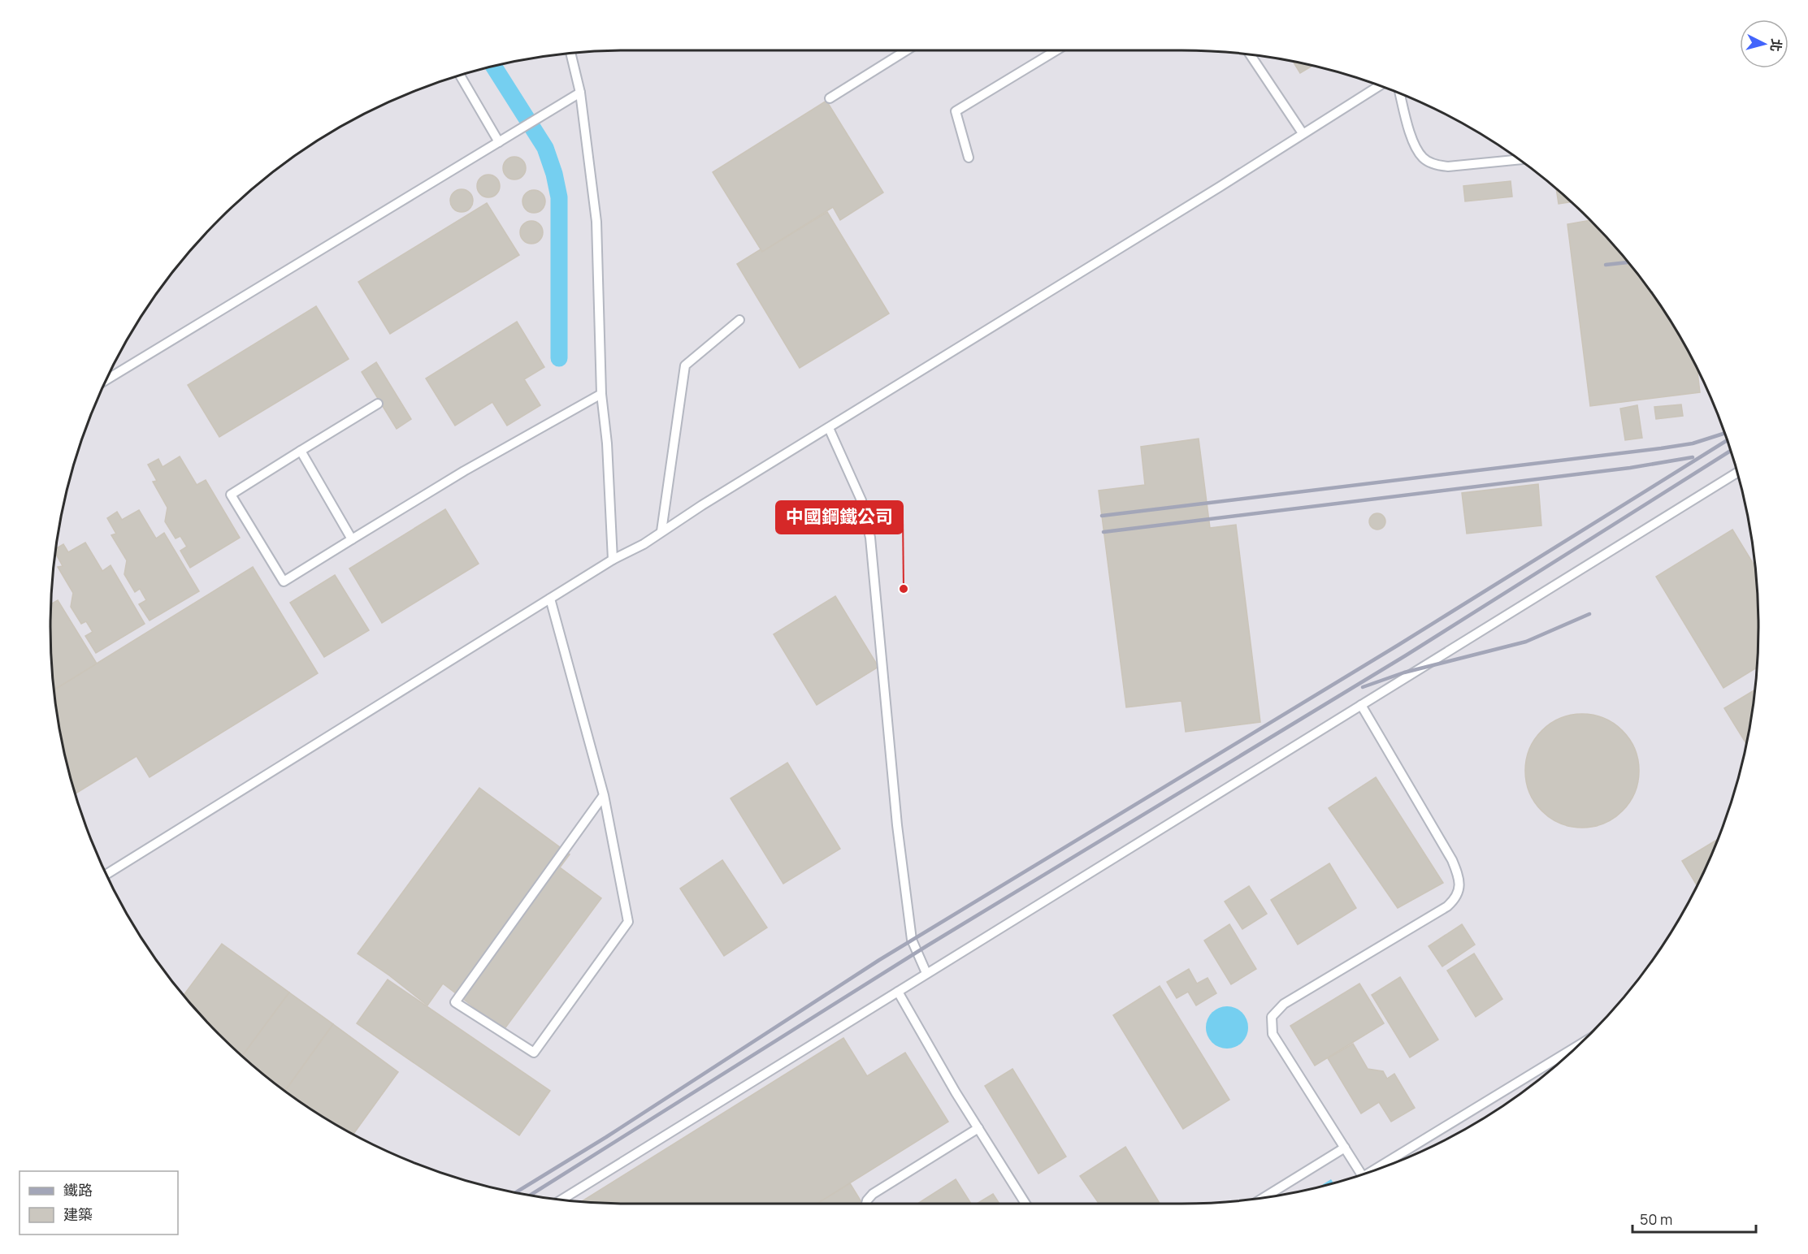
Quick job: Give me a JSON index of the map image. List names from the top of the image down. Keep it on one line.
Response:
{"places":["中國鋼鐵公司"],"legend":["鐵路","建築"],"scale_bar":"50 m","north":"right"}
